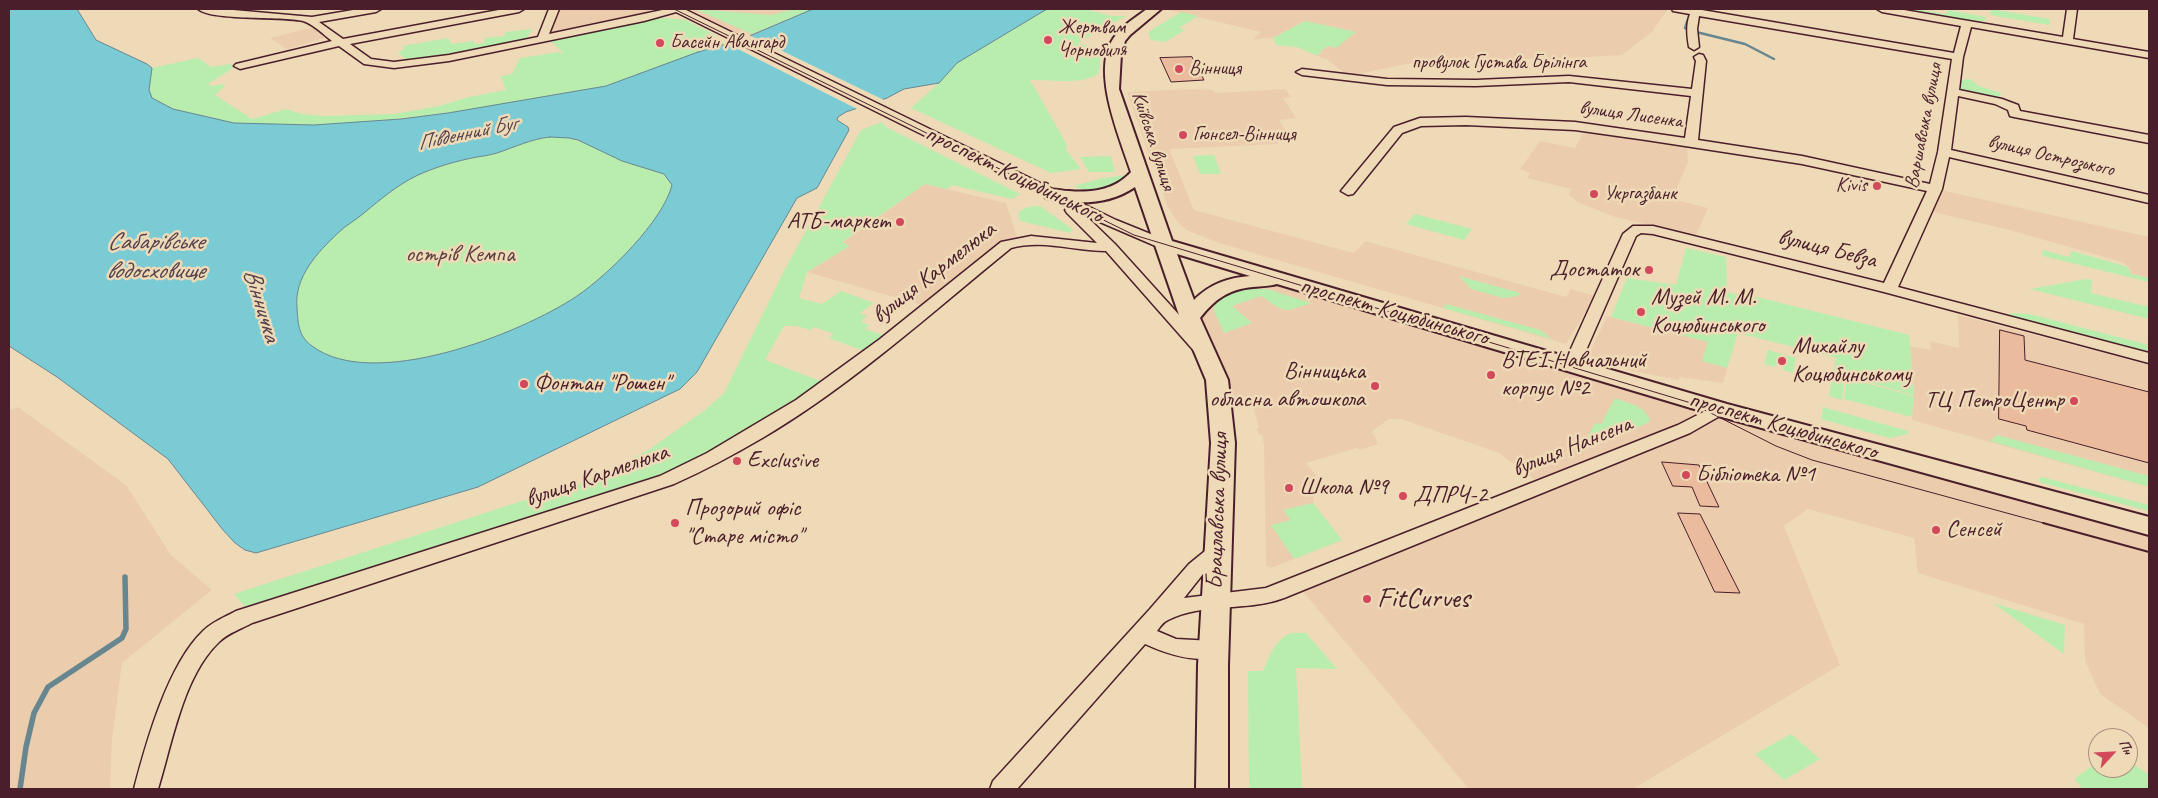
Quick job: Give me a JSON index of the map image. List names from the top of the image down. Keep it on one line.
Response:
{"streets":{"main road":["Київська вулиця","проспект Коцюбинського","Брацлавська вулиця"],"street":["провулок Густава Брілінга","вулиця Лисенка","Варшавська вулиця","вулиця Острозького","вулиця Бевза","вулиця Кармелюка","вулиця Нансена"]},"crossings":[["вулиця Лисенка","Варшавська вулиця"],["Варшавська вулиця","вулиця Острозького"],["Варшавська вулиця","вулиця Бевза"],["Київська вулиця","проспект Коцюбинського"],["Київська вулиця","Брацлавська вулиця"],["проспект Коцюбинського","вулиця Бевза"],["проспект Коцюбинського","вулиця Нансена"],["проспект Коцюбинського","Брацлавська вулиця"],["вулиця Нансена","Брацлавська вулиця"]],"water":["Південний Буг","Сабарівське водосховище","Вінничка"],"parks":["острів Кемпа"],"places":["Жертвам Чорнобиля","Басейн Авангард","Вінниця","Гюнсел-Вінниця","Kivis","Укргазбанк","АТБ-маркет","Достаток","Музей М. М. Коцюбинського","Михайлу Коцюбинському","ВТЕІ Навчальний корпус №2","Фонтан \"Рошен\"","Вінницька обласна автошкола","ТЦ ПетроЦентр","Exclusive","Бібліотека №1","Школа №9","ДПРЧ-2","Прозорий офіс \"Старе місто\"","Сенсей","FitCurves"],"north":"top right"}
